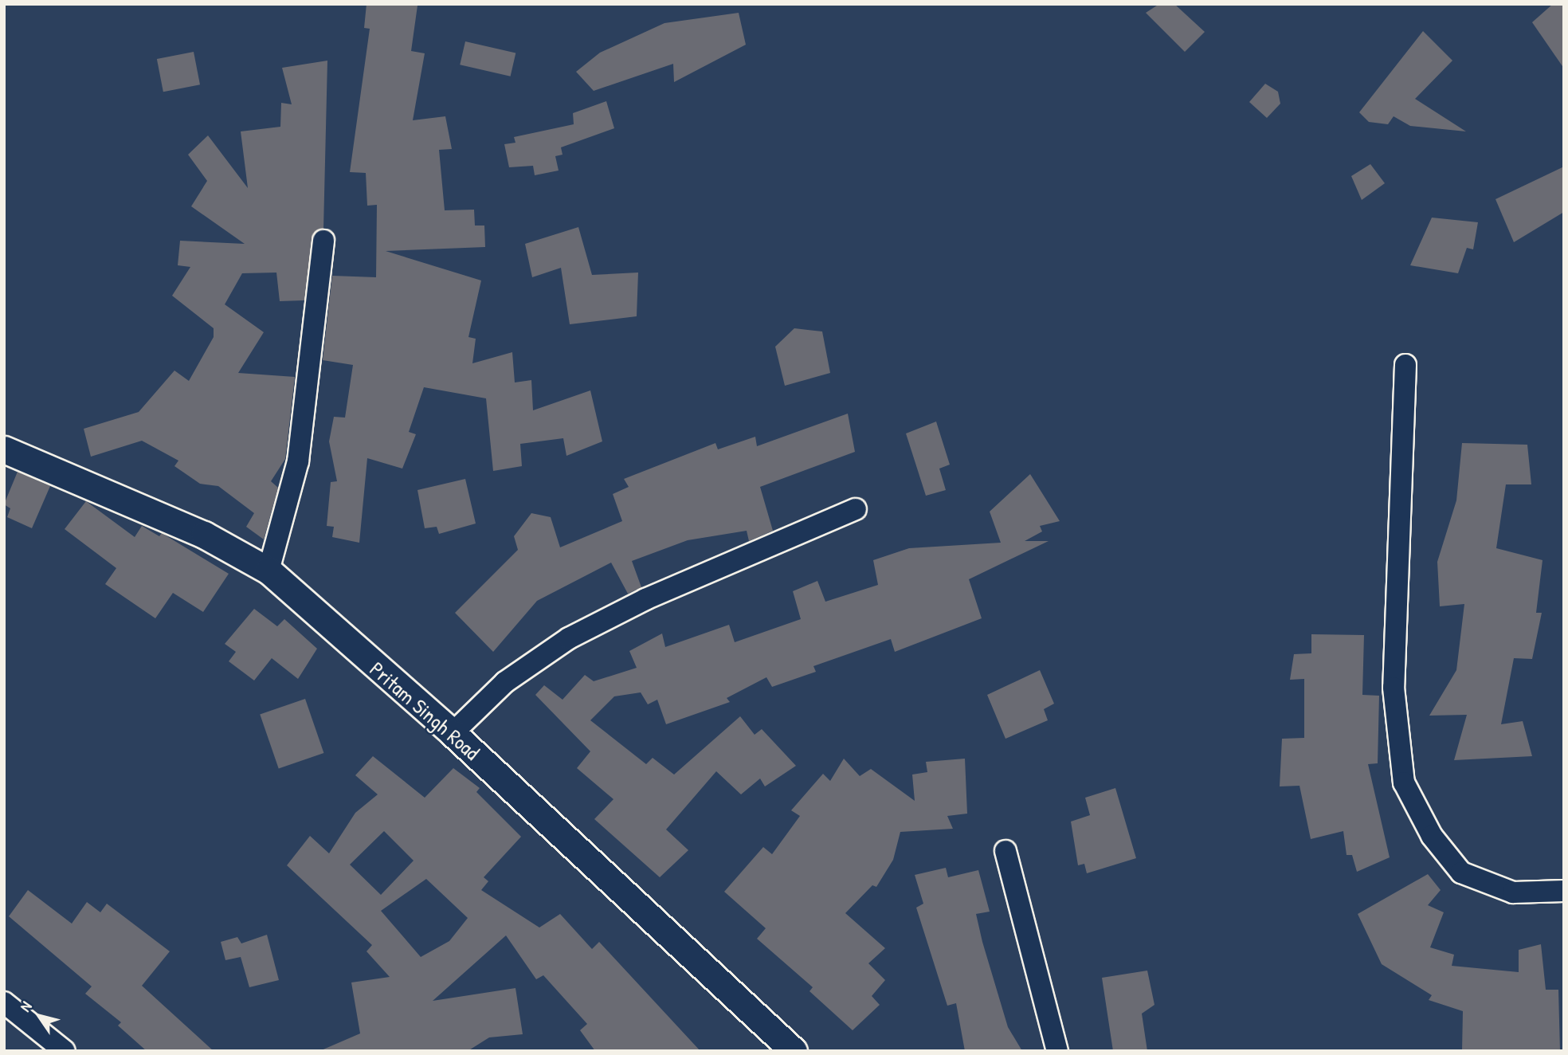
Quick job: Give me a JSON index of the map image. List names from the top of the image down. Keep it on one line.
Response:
{"streets":{"street":["Pritam Singh Road"]},"north":"top left"}
